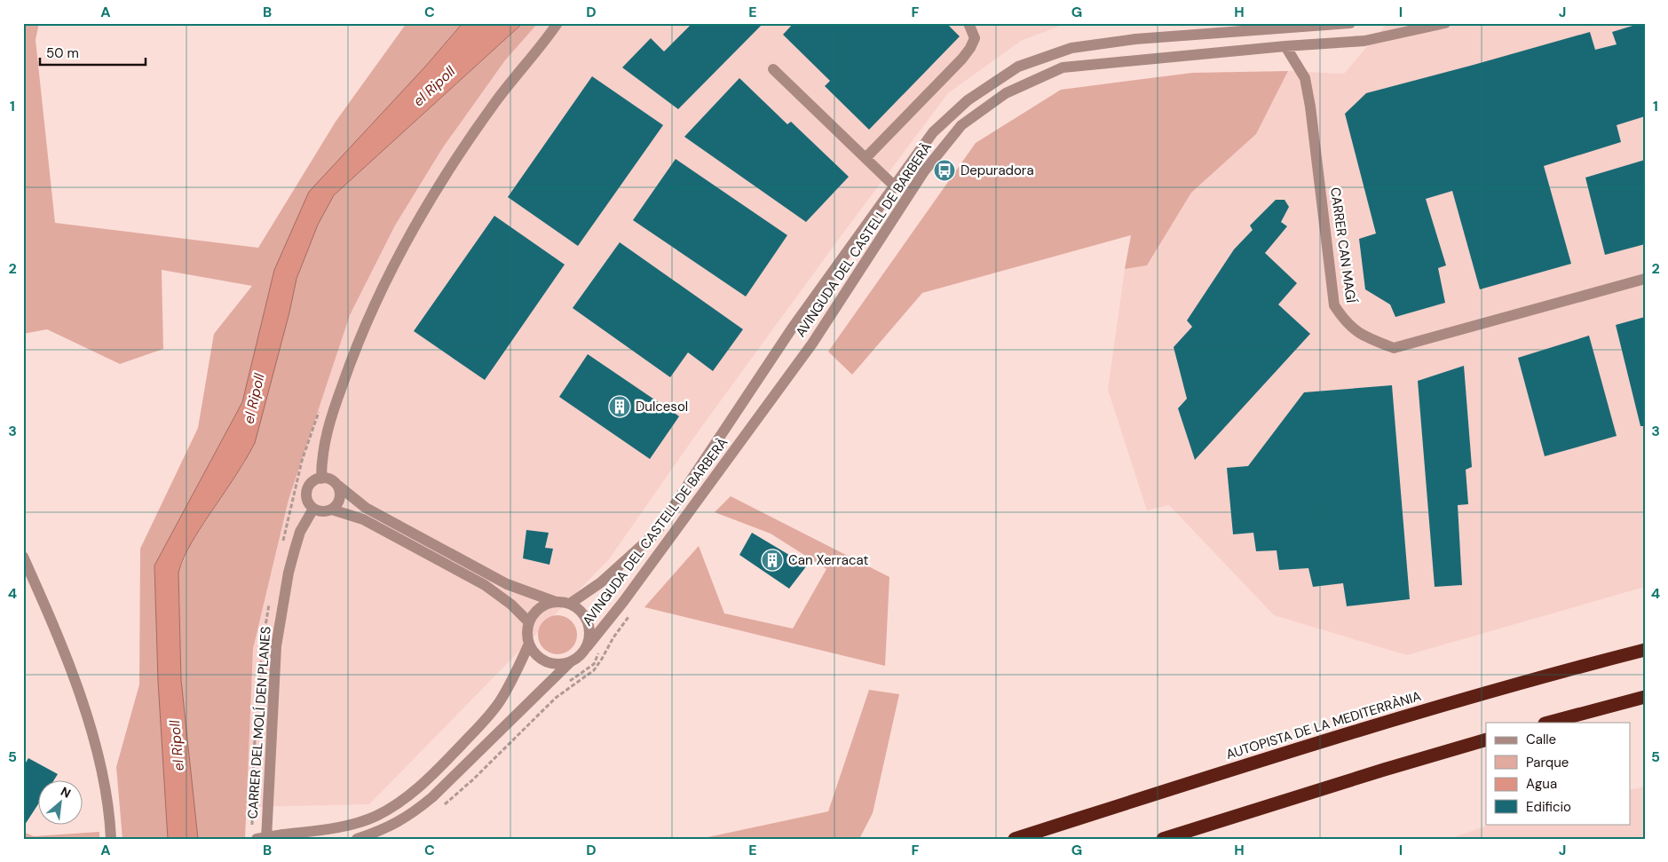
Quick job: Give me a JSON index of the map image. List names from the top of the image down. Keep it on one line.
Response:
{"streets":{"highway":["AUTOPISTA DE LA MEDITERRÀNIA"],"street":["AVINGUDA DEL CASTELL DE BARBERÀ","CARRER CAN MAGÍ","CARRER DEL MOLÍ DEN PLANES"]},"crossings":[["AVINGUDA DEL CASTELL DE BARBERÀ","CARRER CAN MAGÍ"]],"water":["el Ripoll"],"places":{"bus stop":["Depuradora"],"building":["Dulcesol","Can Xerracat"]},"legend":["Calle","Parque","Agua","Edificio"],"scale_bar":"50 m","north":"top right","grid":{"columns":["A","B","C","D","E","F","G","H","I","J"],"rows":["1","2","3","4","5"]}}
